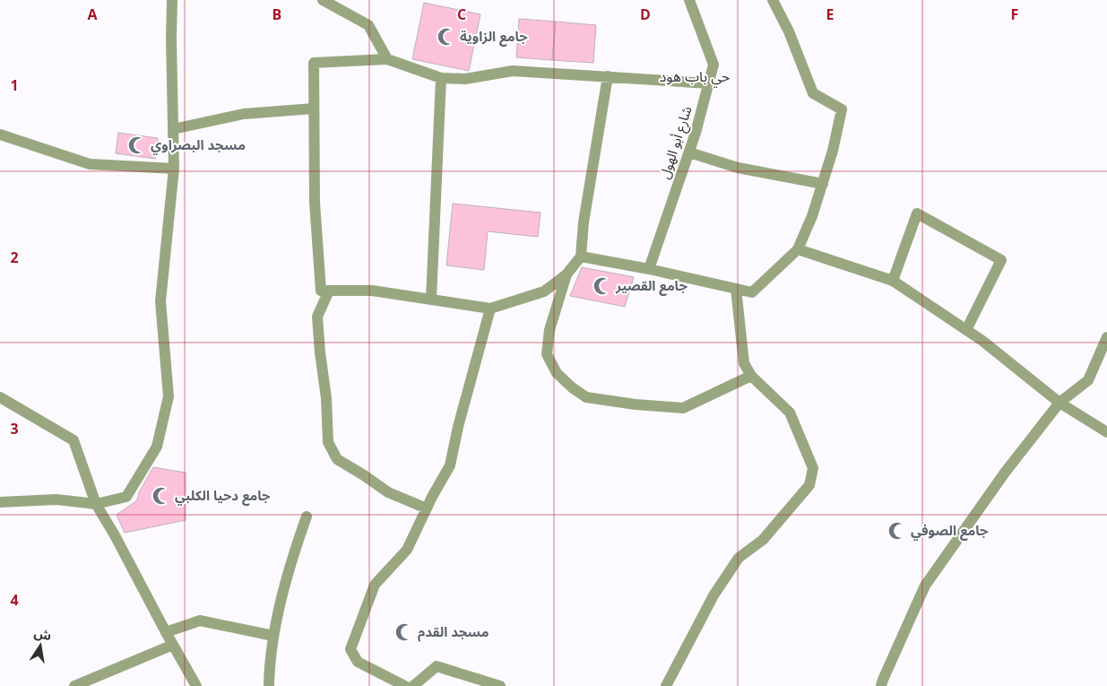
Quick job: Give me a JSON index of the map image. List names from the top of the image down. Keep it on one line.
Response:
{"streets":{"street":["شارع أبو الهول"]},"districts":["حي باب هود"],"places":{"mosque":["جامع الزاوية","مسجد البصراوي","جامع القصير","جامع دحيا الكلبي","جامع الصوفي","مسجد القدم"]},"north":"top","grid":{"columns":["A","B","C","D","E","F"],"rows":["1","2","3","4"]}}
